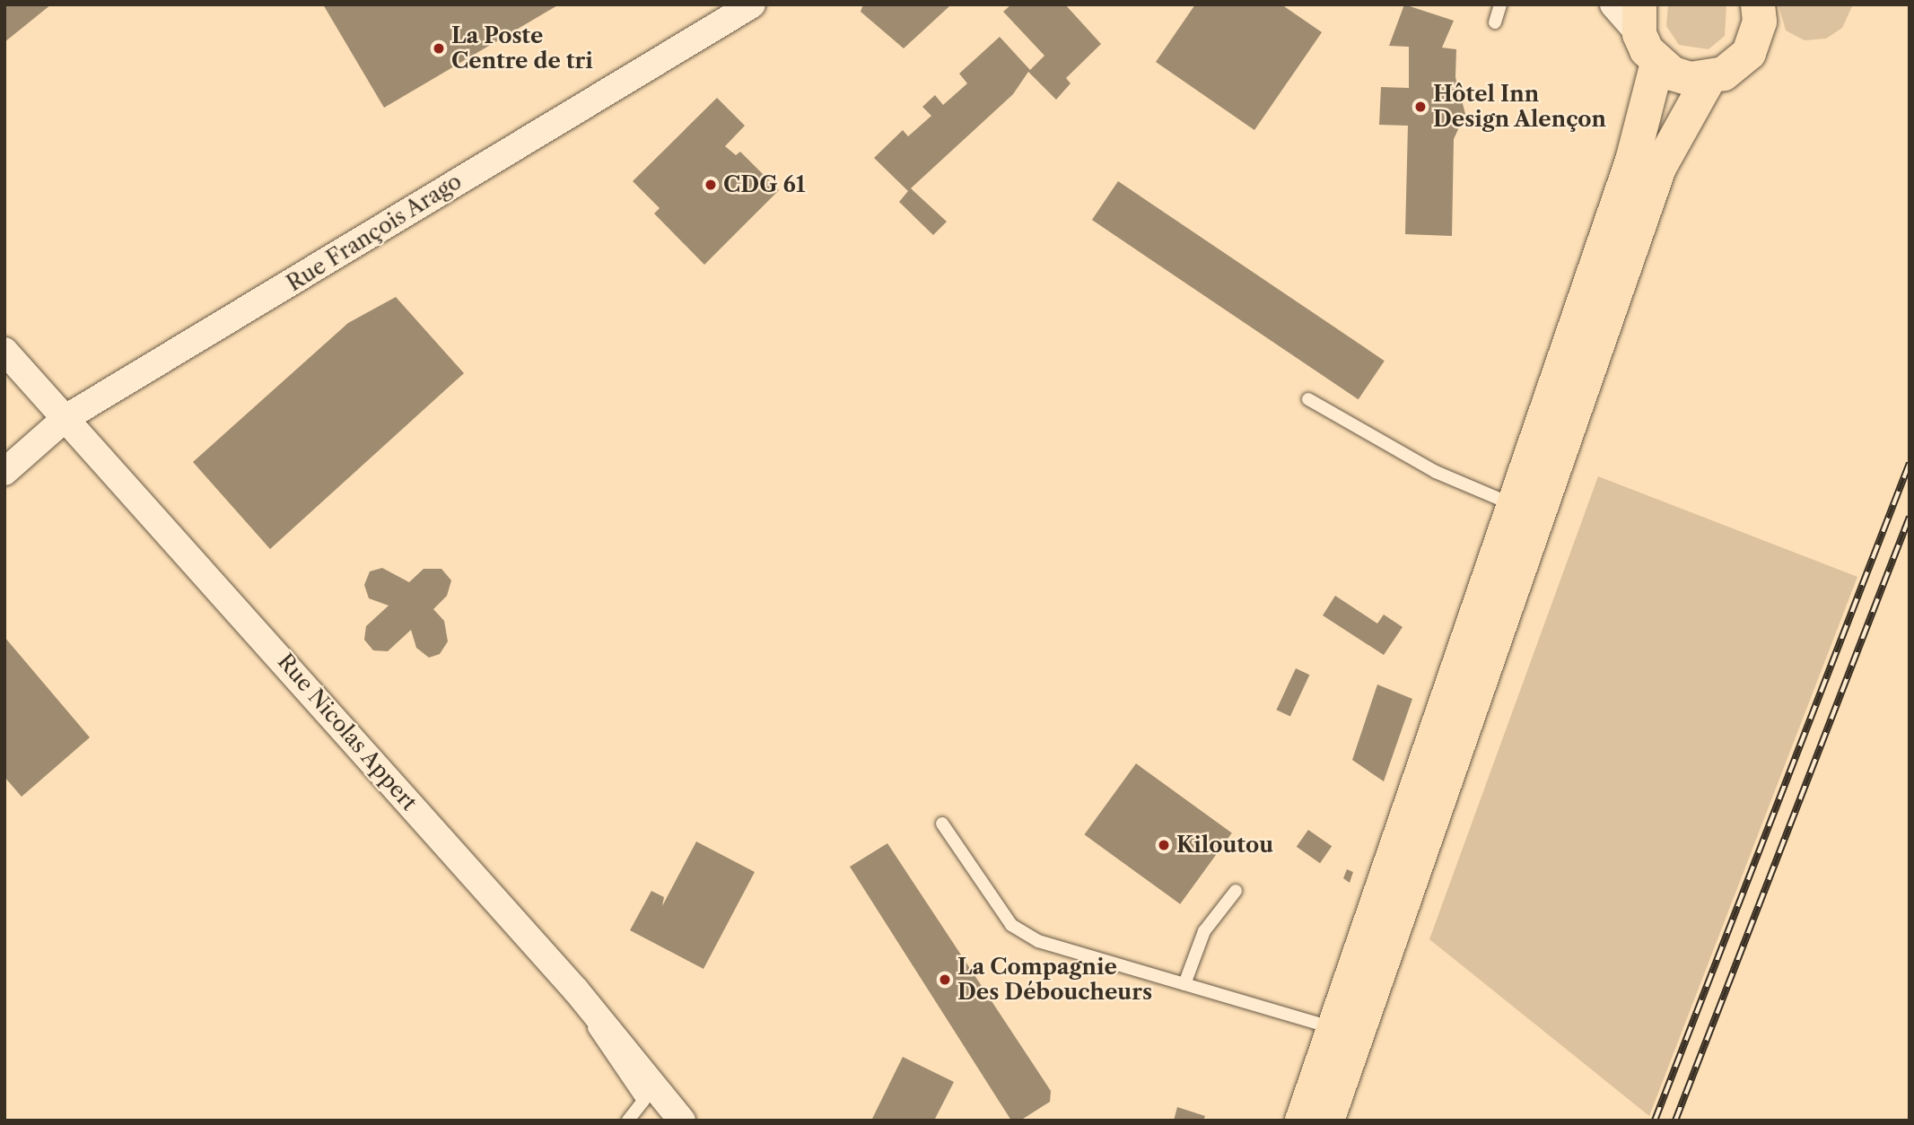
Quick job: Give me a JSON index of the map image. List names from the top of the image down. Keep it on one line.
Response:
{"streets":{"street":["Rue François Arago","Rue Nicolas Appert"]},"crossings":[["Rue François Arago","Rue Nicolas Appert"]],"places":["La Poste Centre de tri","Hôtel Inn Design Alençon","CDG 61","Kiloutou","La Compagnie Des Déboucheurs"]}
